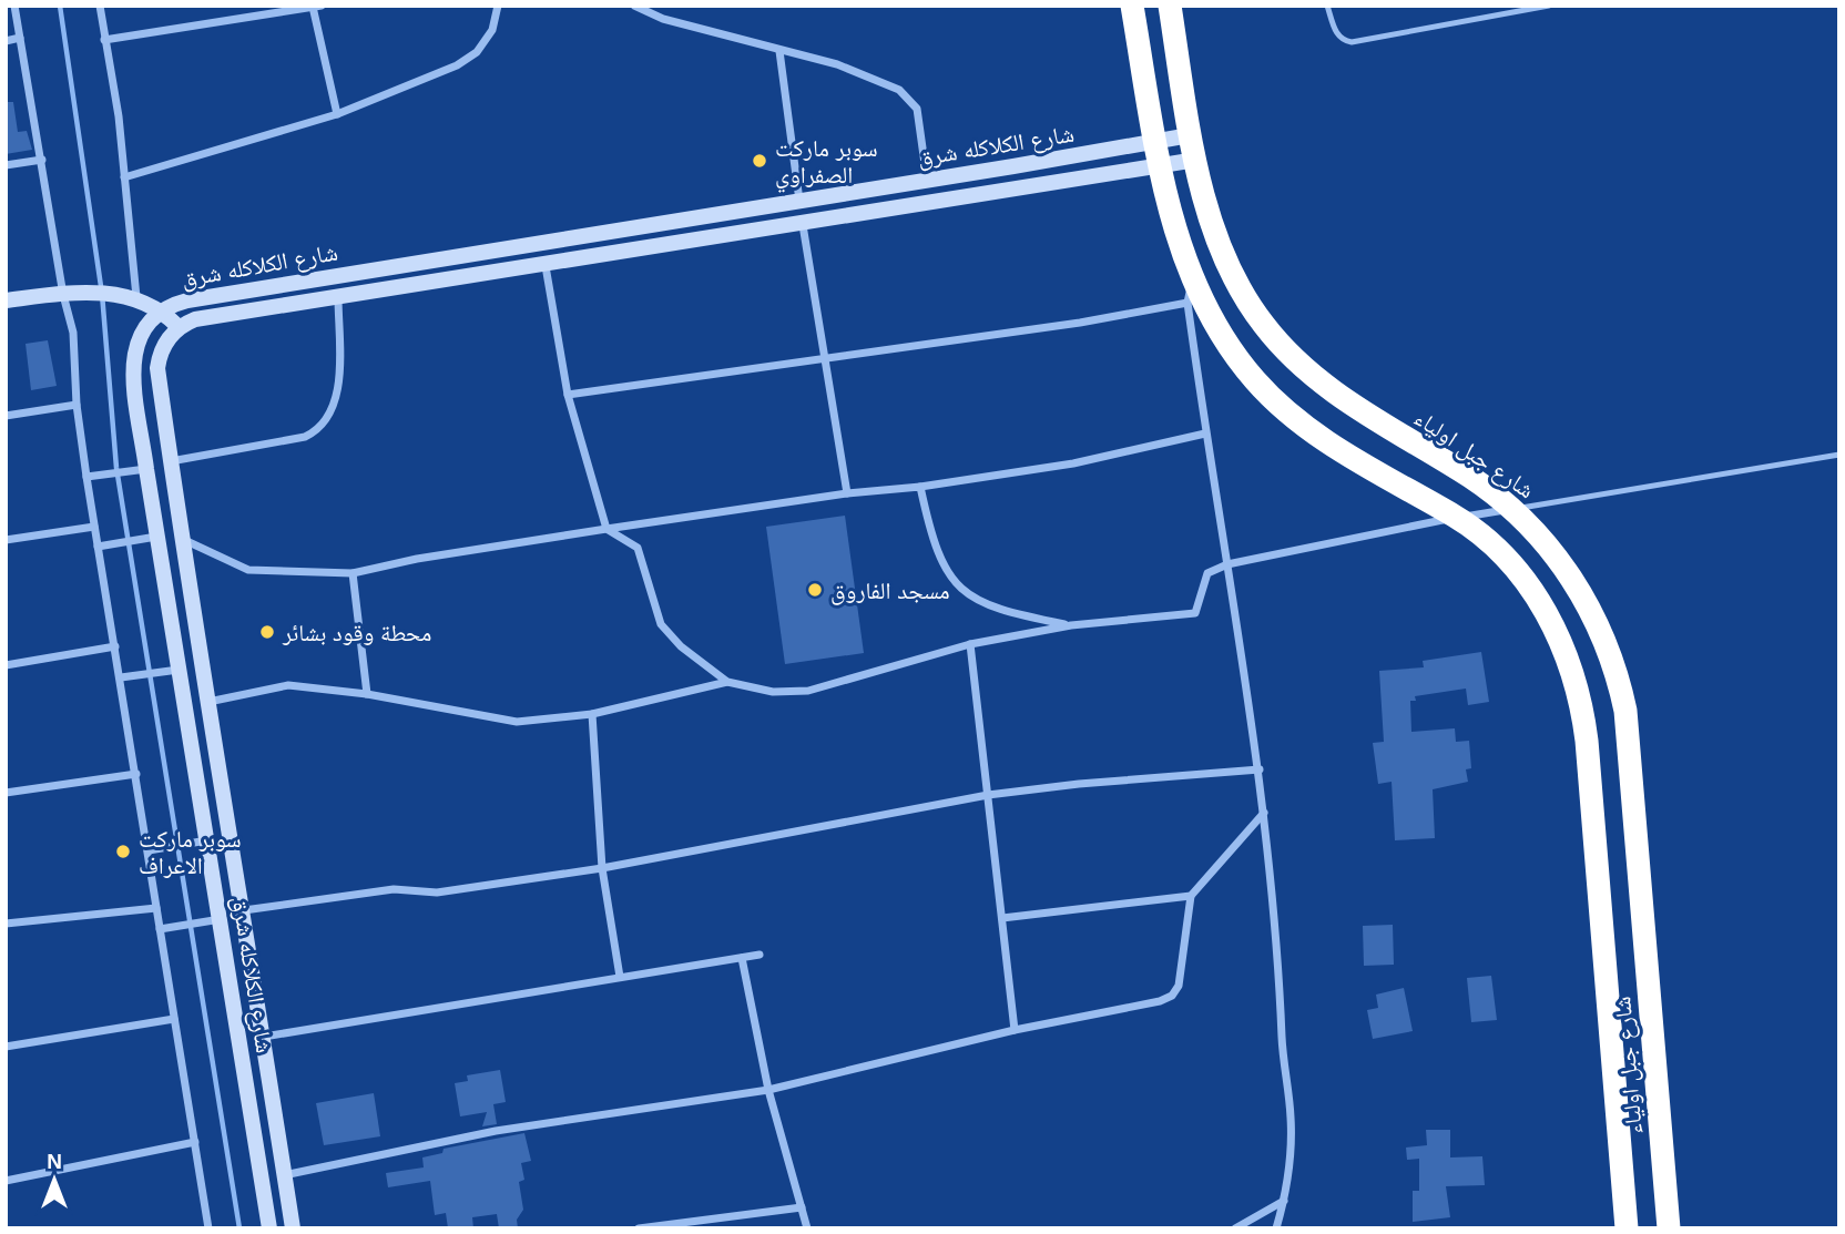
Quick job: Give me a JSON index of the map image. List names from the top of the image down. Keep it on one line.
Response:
{"streets":{"highway":["شارع جبل اولياء"],"street":["شارع الكلاكله شرق"]},"crossings":[["شارع الكلاكله شرق","شارع جبل اولياء"]],"places":["سوبر ماركت الصفراوي","مسجد الفاروق","محطة وقود بشائر","سوبر ماركت الاعراف"],"north":"top"}
